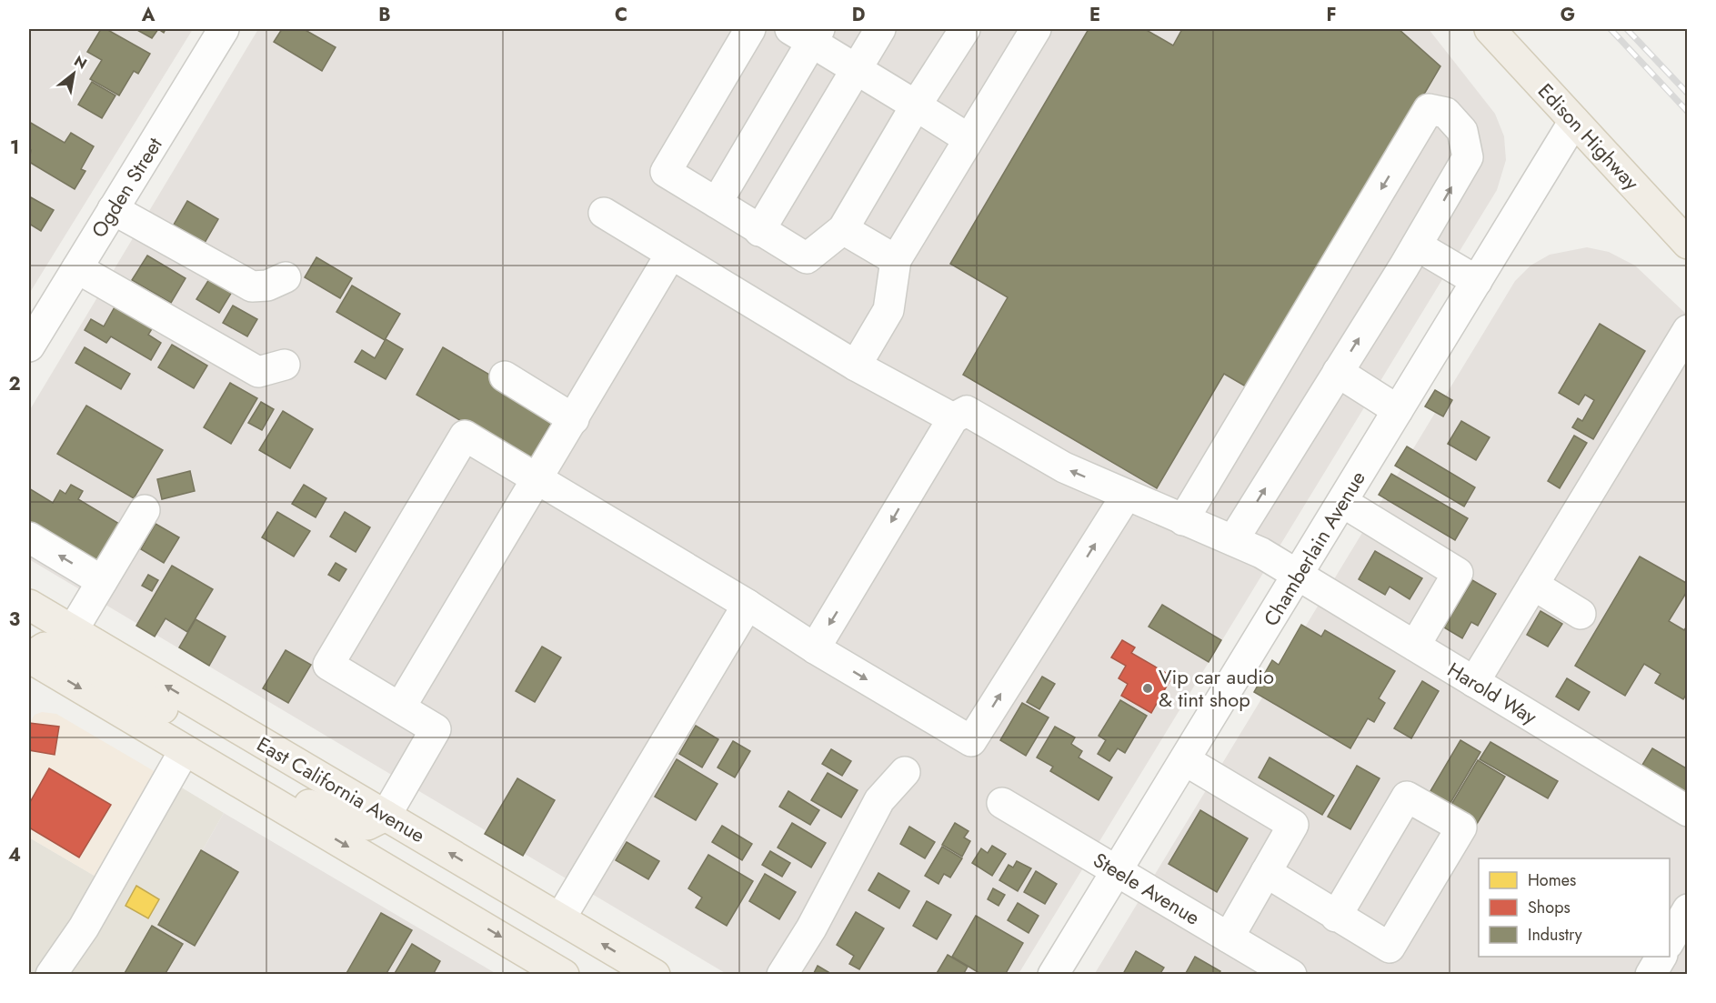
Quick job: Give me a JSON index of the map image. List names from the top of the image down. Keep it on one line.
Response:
{"streets":{"main road":["Edison Highway","East California Avenue"],"street":["Ogden Street","Chamberlain Avenue","Harold Way","Steele Avenue"]},"crossings":[["Edison Highway","Chamberlain Avenue"],["Chamberlain Avenue","Harold Way"],["Chamberlain Avenue","Steele Avenue"]],"places":["Vip car audio & tint shop"],"legend":["Homes","Shops","Industry"],"north":"top right","grid":{"columns":["A","B","C","D","E","F","G"],"rows":["1","2","3","4"]}}
